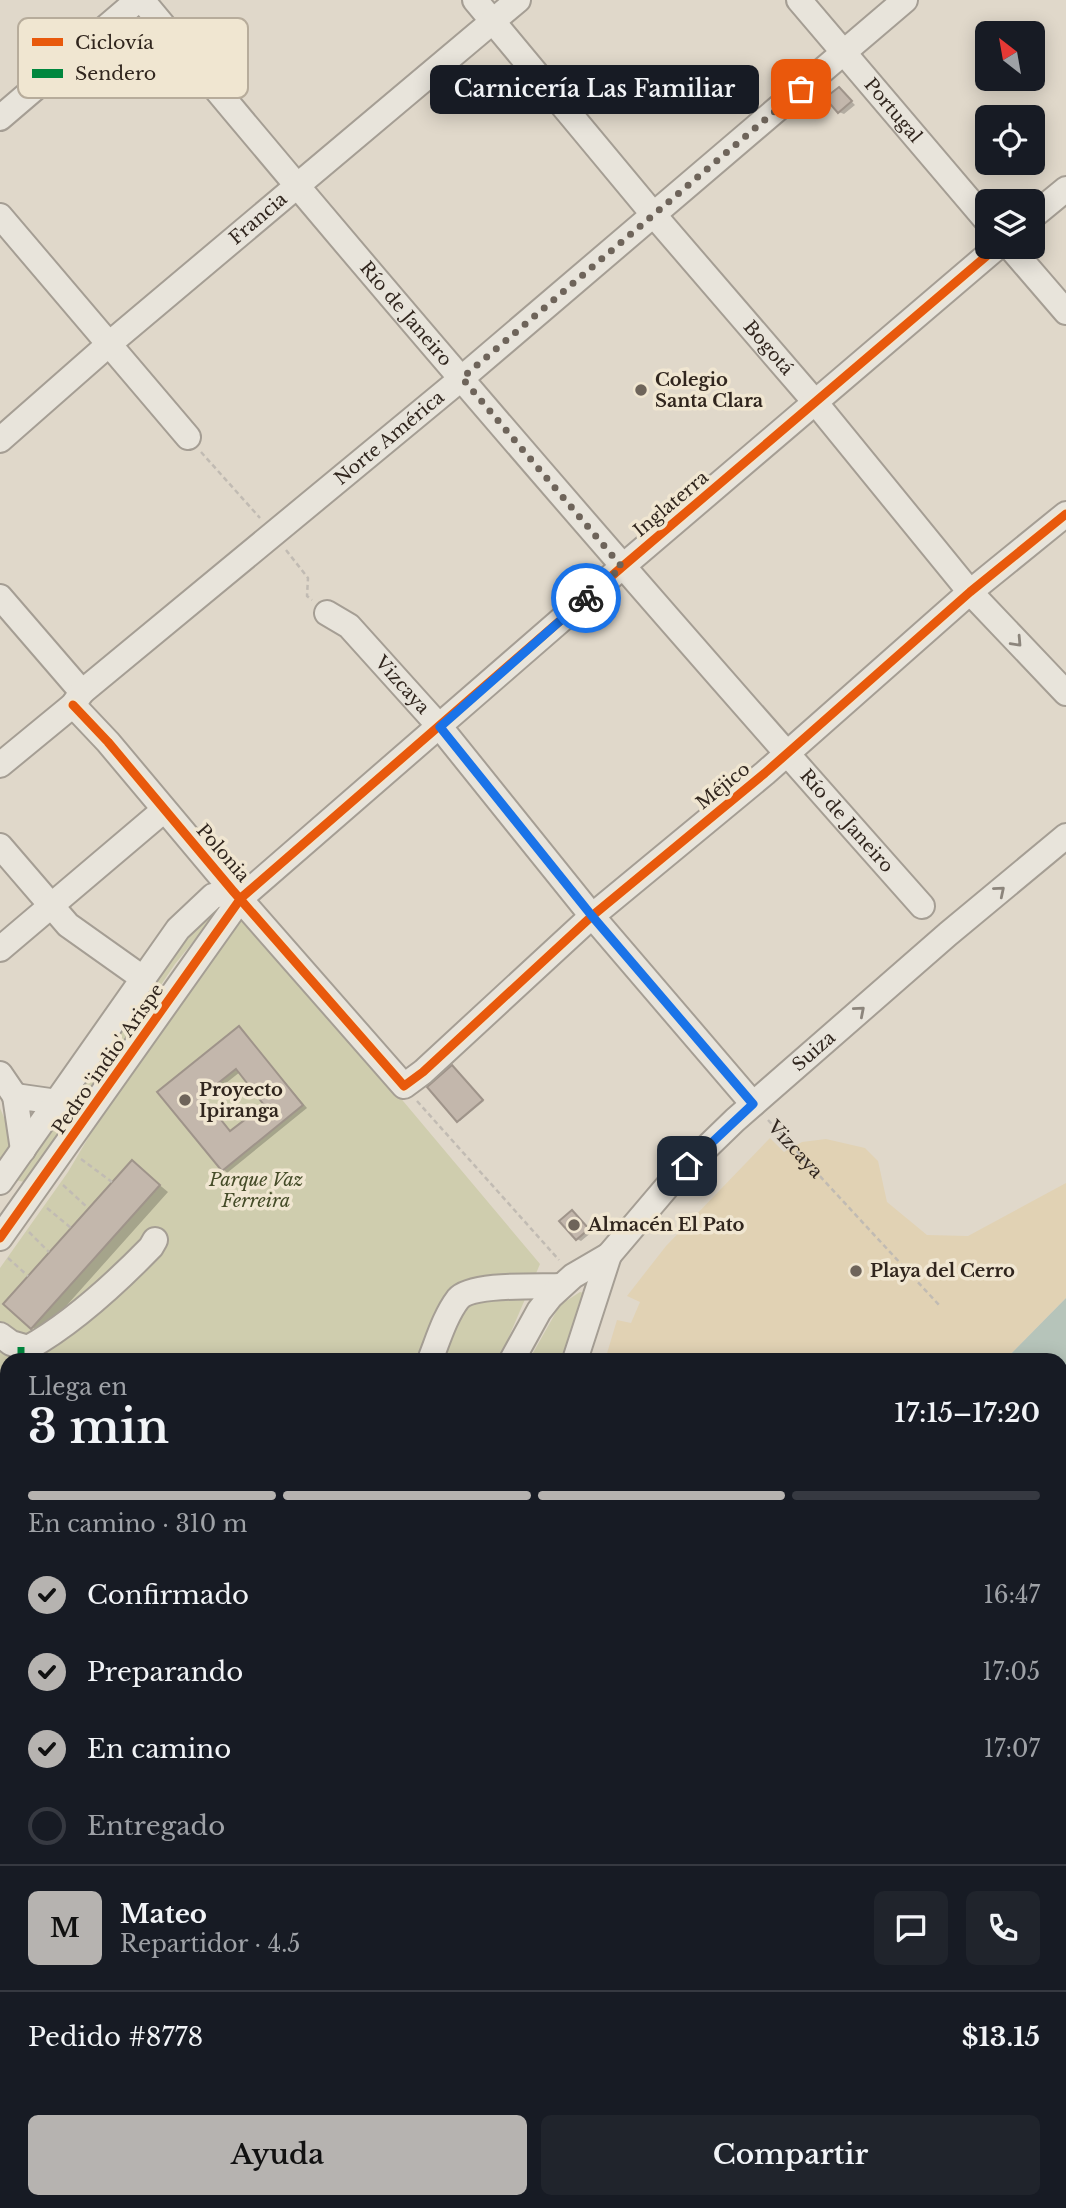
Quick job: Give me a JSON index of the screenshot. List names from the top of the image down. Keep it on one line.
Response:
{"streets":{"street":["Portugal","Francia","Río de Janeiro","Bogotá","Norte América","Inglaterra","Vizcaya","Méjico","Polonia","Suiza","Pedro 'indio' Arispe"]},"crossings":[["Portugal","Norte América"],["Francia","Río de Janeiro"],["Francia","Bogotá"],["Río de Janeiro","Norte América"],["Río de Janeiro","Inglaterra"],["Río de Janeiro","Méjico"],["Bogotá","Norte América"],["Bogotá","Inglaterra"],["Bogotá","Méjico"],["Norte América","Polonia"],["Inglaterra","Vizcaya"],["Inglaterra","Polonia"],["Inglaterra","Pedro 'indio' Arispe"],["Vizcaya","Méjico"],["Vizcaya","Suiza"],["Méjico","Polonia"],["Polonia","Pedro 'indio' Arispe"]],"one_way":["Suiza"],"parks":["Parque Vaz Ferreira"],"places":["Carnicería Las Familiar","Colegio Santa Clara","Proyecto Ipiranga","Almacén El Pato","Playa del Cerro"],"legend":["Ciclovía","Sendero"],"north":"top left","page":{"bubble":"Carnicería Las Familiar","heading":["3 min","Llega en","17:15–17:20"],"panel":["Mateo","Repartidor · 4.5","Pedido #8778","$13.15"],"bar":"En camino · 310 m","list":[["Confirmado","16:47"],["Preparando","17:05"],["En camino","17:07"],"Entregado"],"round":"M","buttons":["Ayuda","Compartir"]}}
